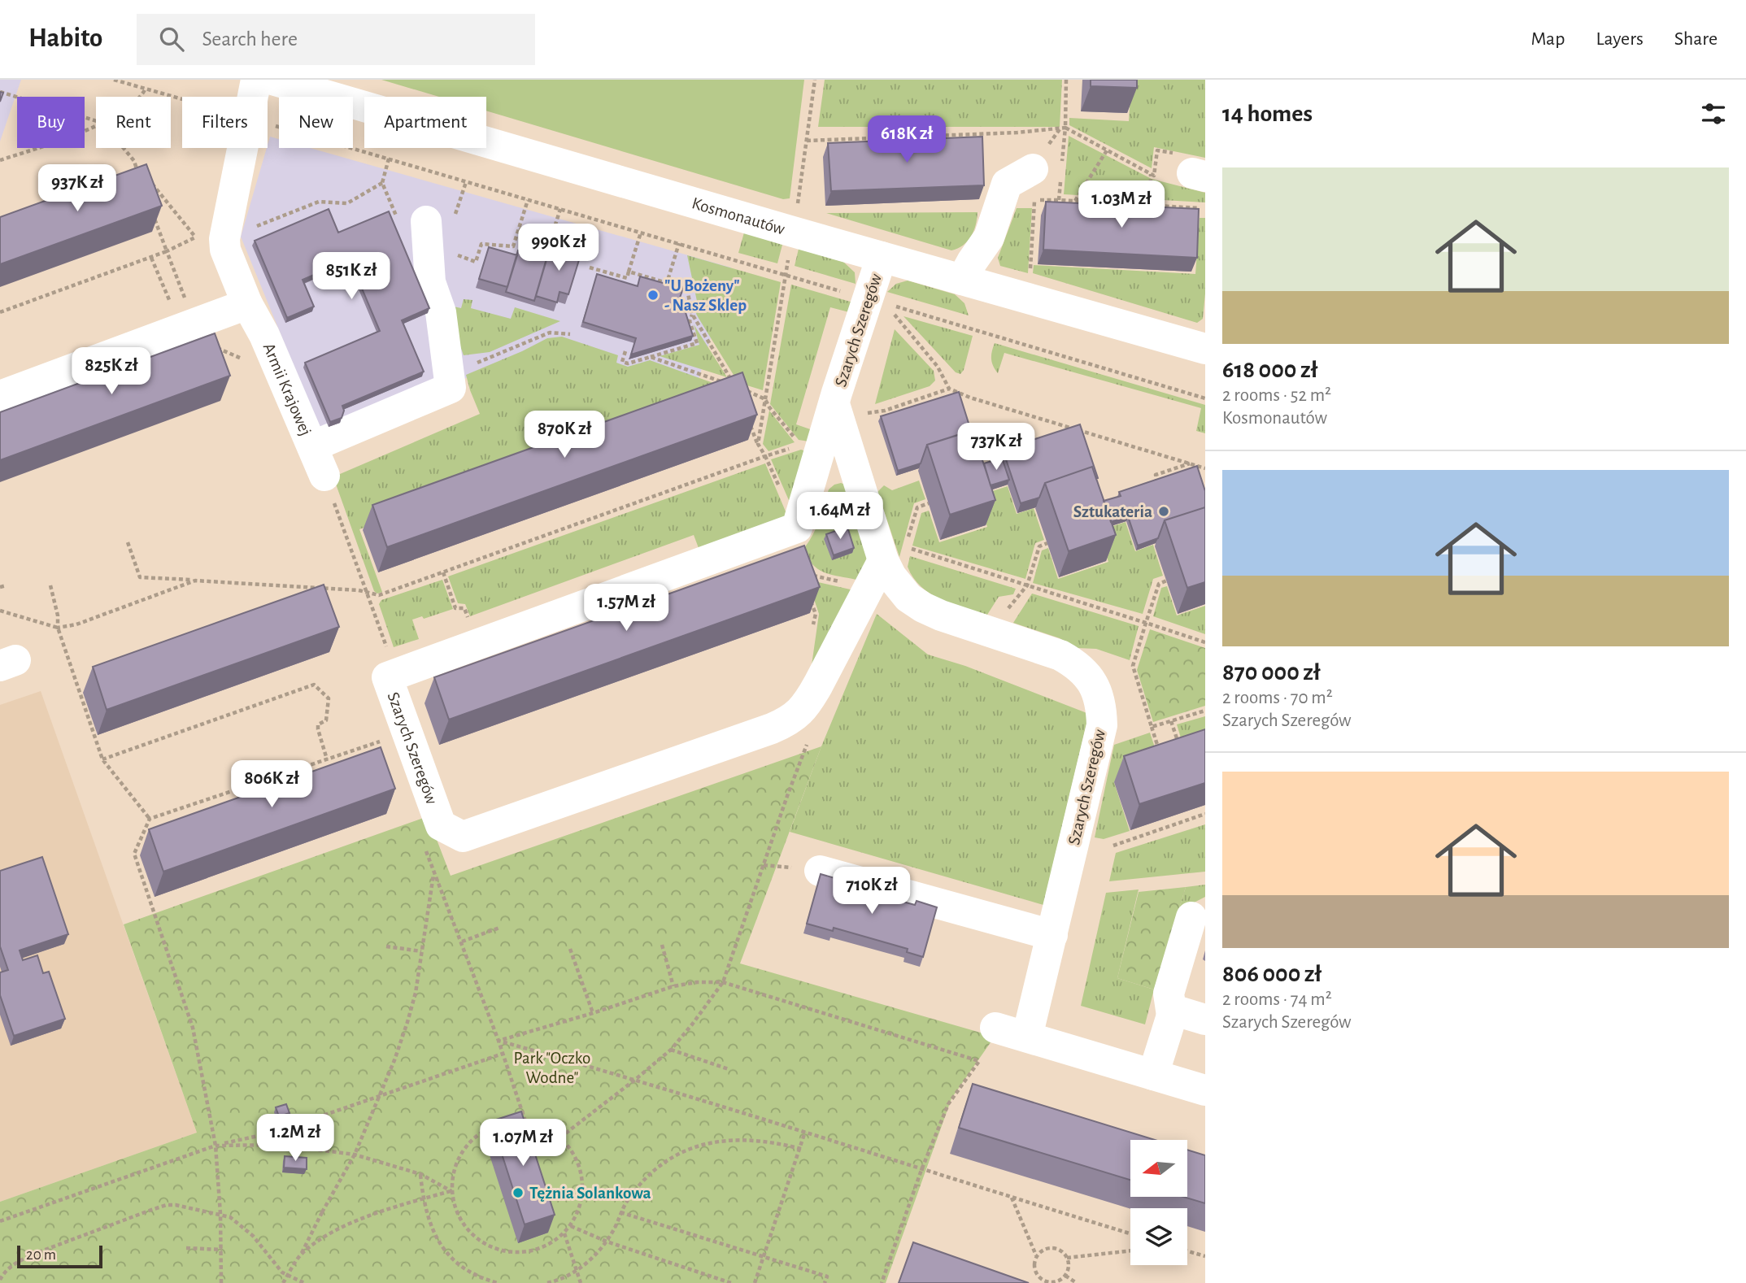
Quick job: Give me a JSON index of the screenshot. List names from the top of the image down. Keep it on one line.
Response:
{"streets":{"street":["Kosmonautów","Szarych Szeregów","Armii Krajowej"]},"crossings":[["Kosmonautów","Szarych Szeregów"]],"parks":["Park \"Oczko Wodne\""],"places":["\"U Bożeny\" - Nasz Sklep","Sztukateria","Tężnia Solankowa"],"scale_bar":"20 m","north":"left","page":{"header":"Habito","search":"Search here","nav":["Map","Layers","Share"],"heading":"14 homes","chip":["Buy","Rent","Filters","New","Apartment"],"price":["618K zł","937K zł","1.03M zł","990K zł","851K zł","825K zł","870K zł","737K zł","1.64M zł","1.57M zł","806K zł","710K zł","1.2M zł","1.07M zł"],"list":[{"name":"618 000 zł","note":"2 rooms · 52 m² · Kosmonautów"},{"name":"870 000 zł","note":"2 rooms · 70 m² · Szarych Szeregów"},{"name":"806 000 zł","note":"2 rooms · 74 m² · Szarych Szeregów"}],"scale":"20 m"}}
